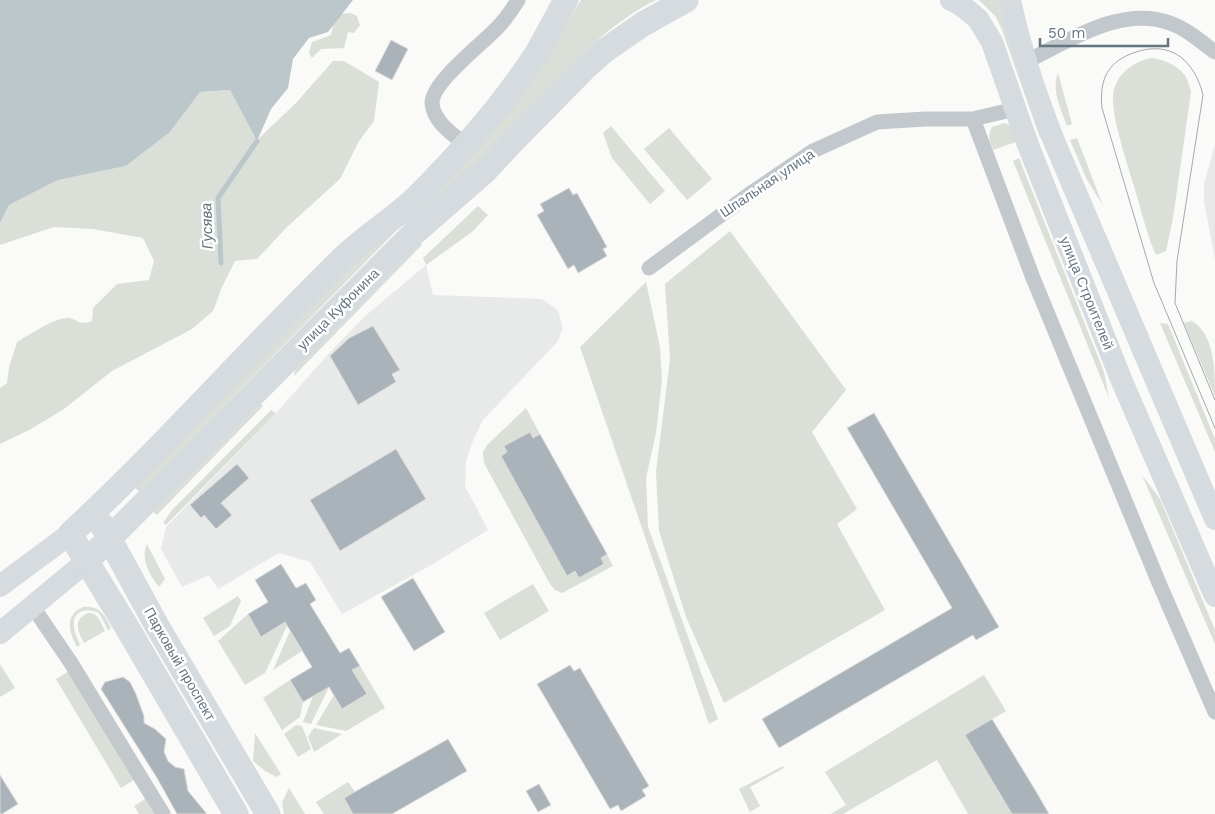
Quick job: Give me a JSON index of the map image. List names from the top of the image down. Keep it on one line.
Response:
{"streets":{"main road":["улица Строителей","улица Куфонина","Парковый проспект"],"street":["Шпальная улица"]},"crossings":[["Шпальная улица","улица Строителей"],["улица Куфонина","Парковый проспект"]],"water":["Гусява"],"scale_bar":"50 m"}
